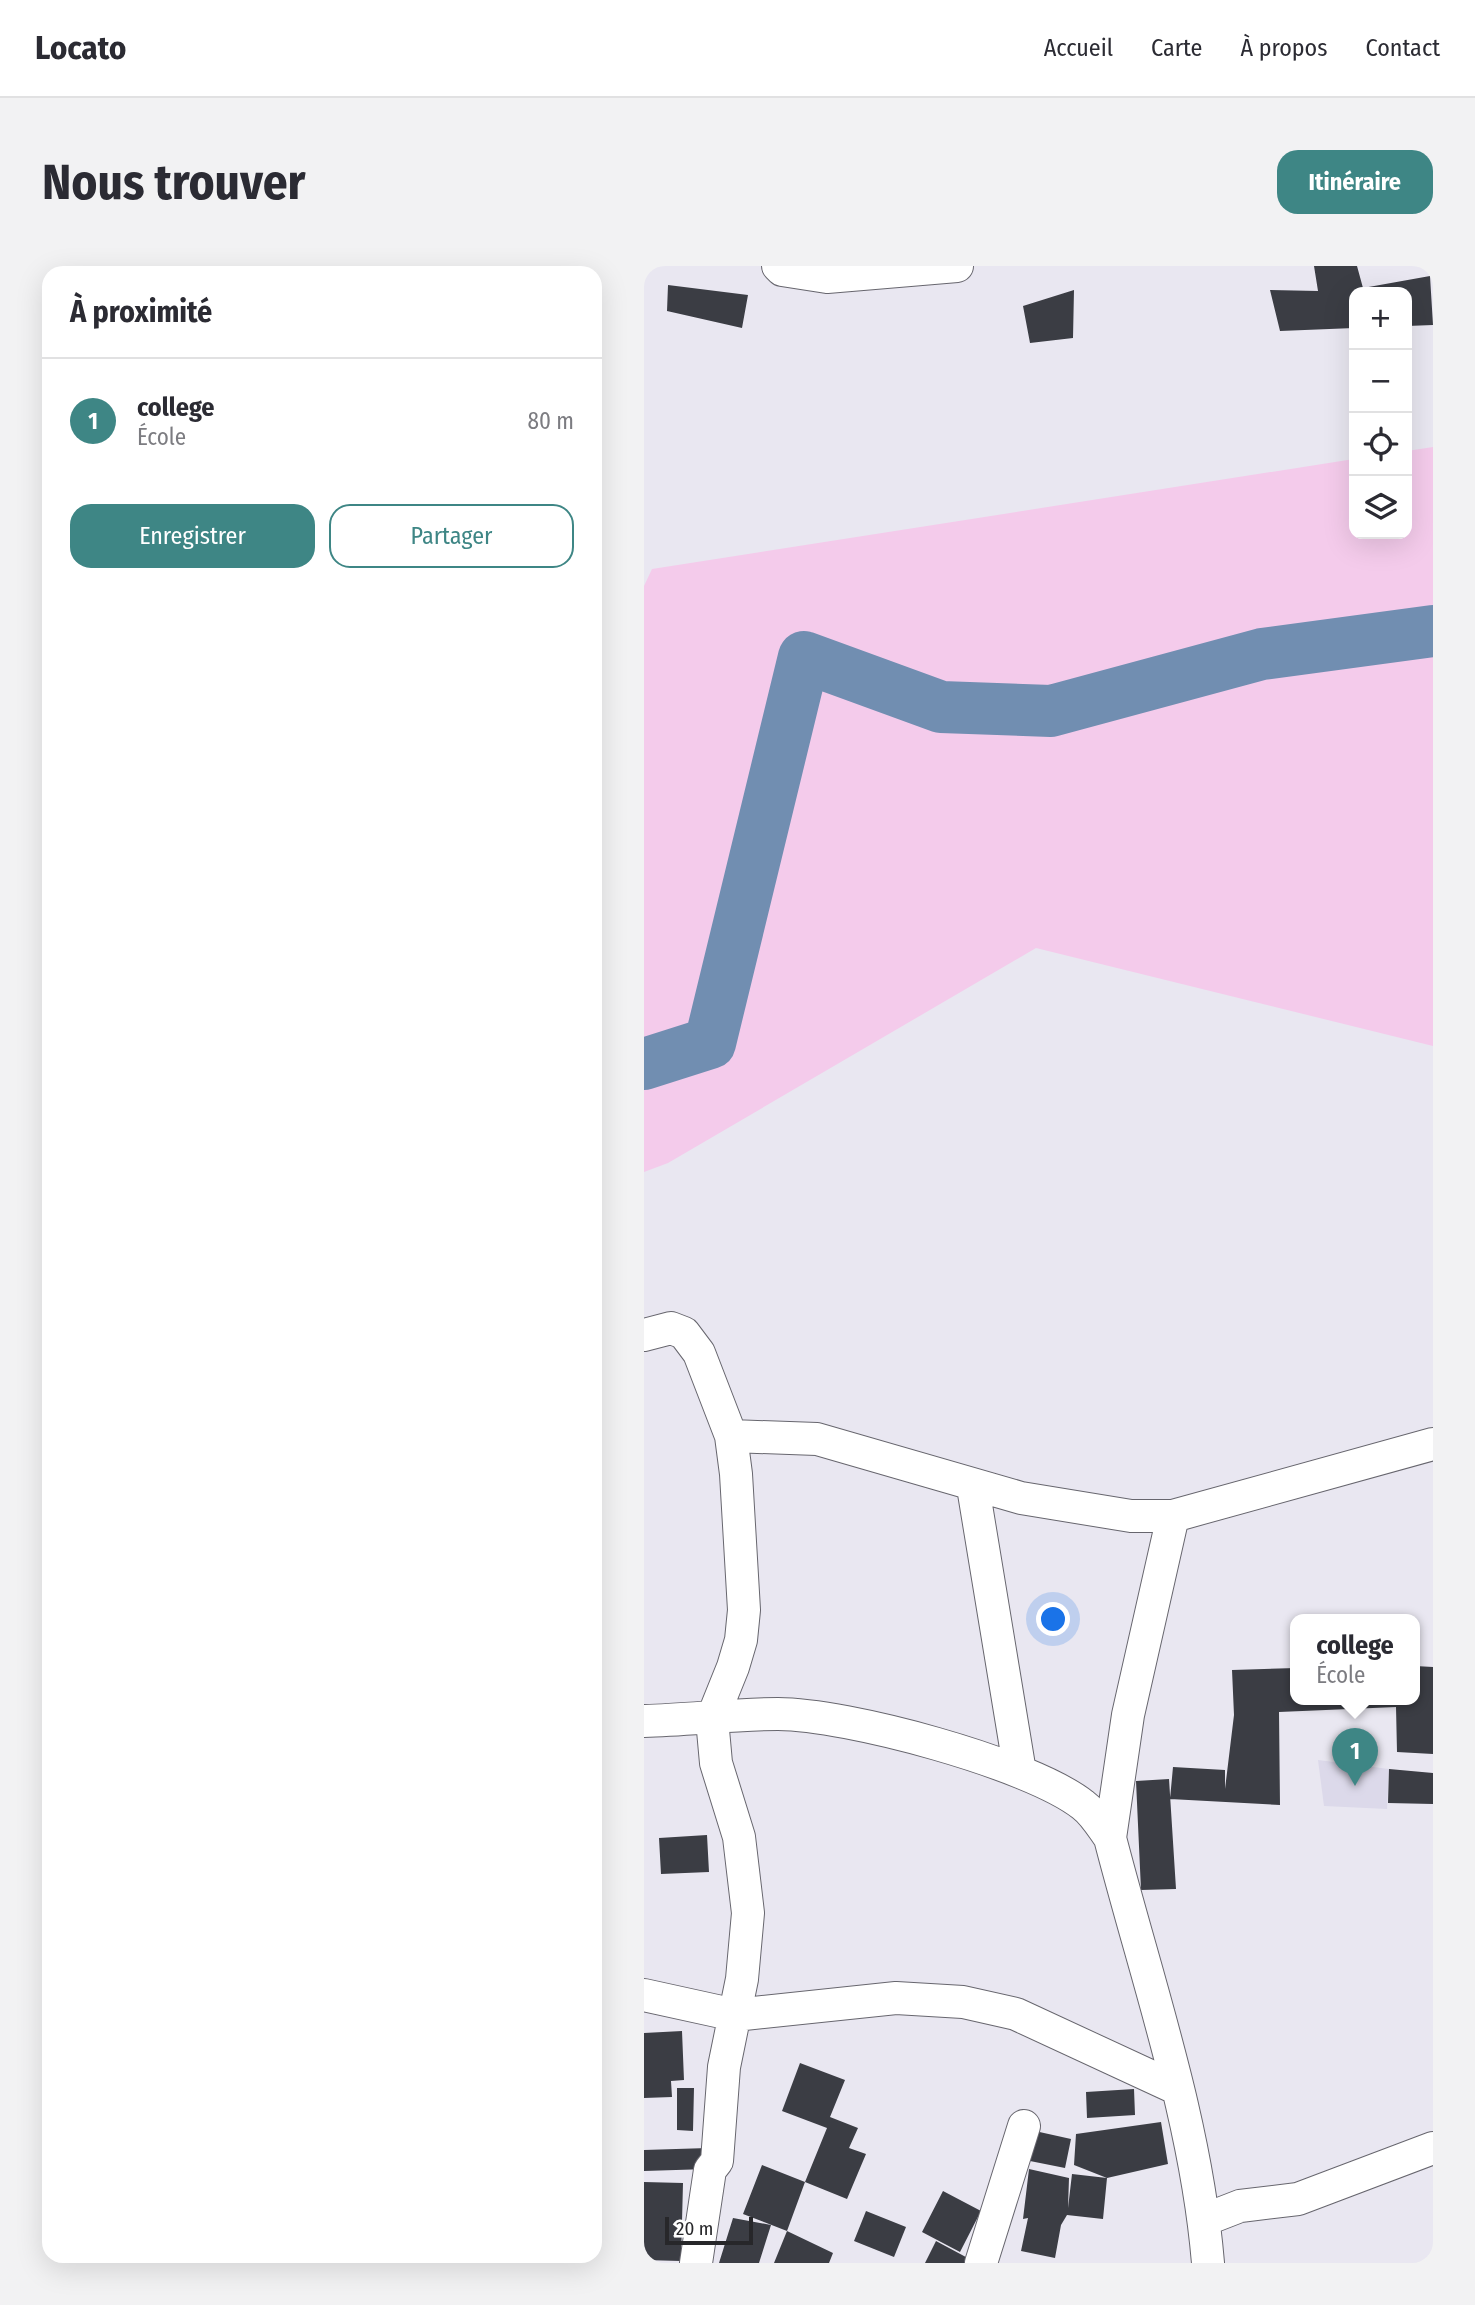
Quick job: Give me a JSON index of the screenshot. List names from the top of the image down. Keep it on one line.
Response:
{"scale_bar":"20 m","page":{"header":"Locato","nav":["Accueil","Carte","À propos","Contact"],"buttons":["Itinéraire",["Enregistrer","Partager"]],"title":"Nous trouver","heading":"À proximité","map_buttons":["+","−"],"list":[{"mark":"1","name":"college","note":"École","value":"80 m"}],"popup":["college","École"],"pins":"1","scale":"20 m"}}
